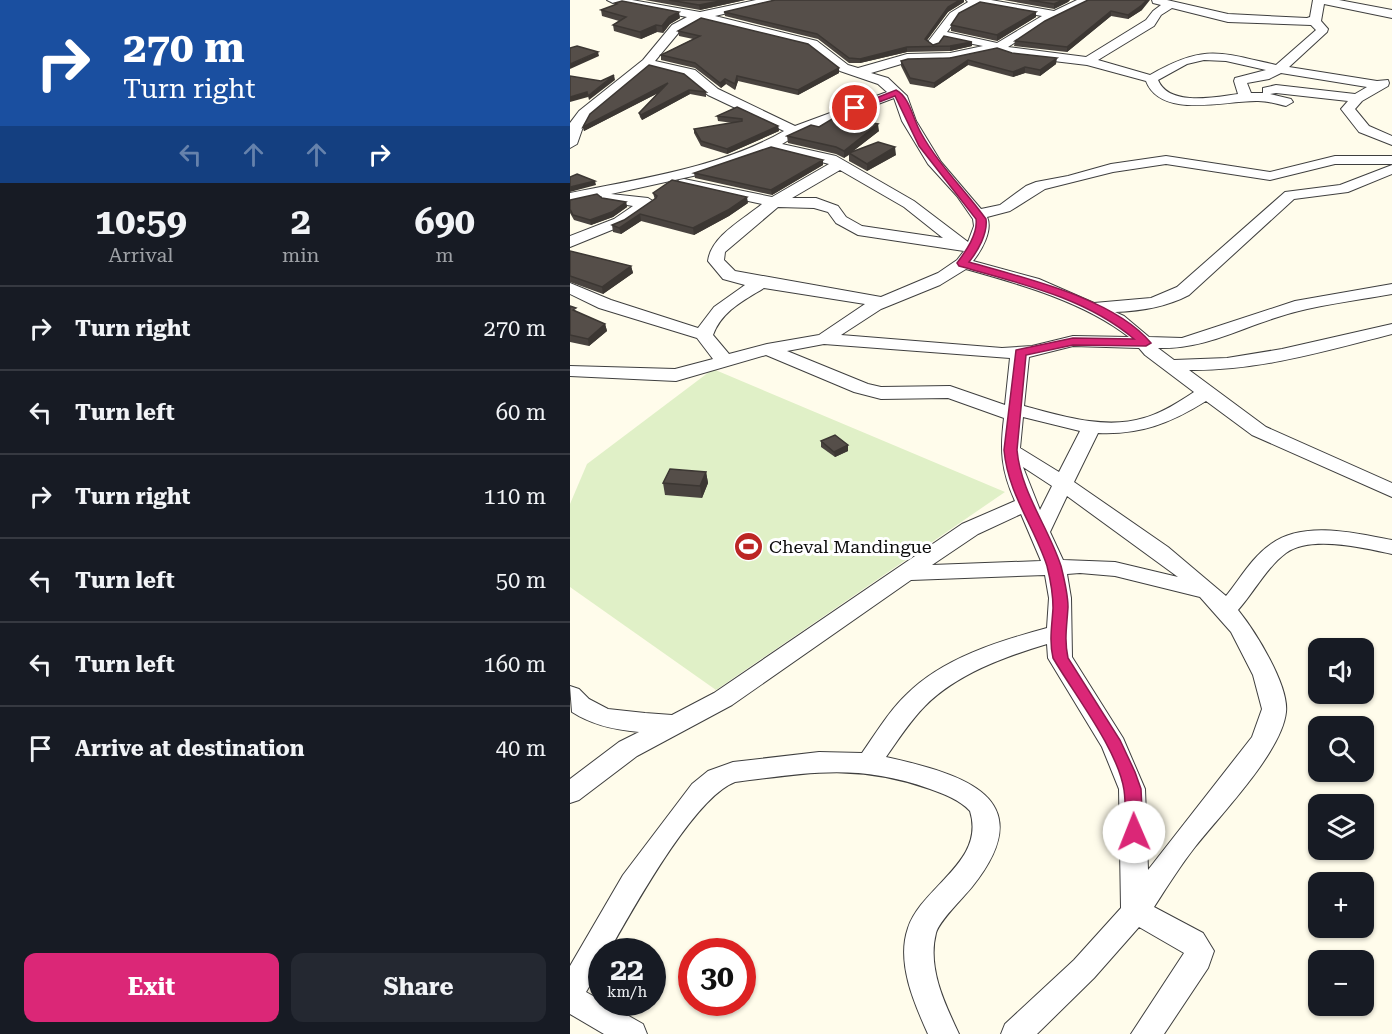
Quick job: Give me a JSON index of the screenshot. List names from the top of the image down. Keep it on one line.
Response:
{"places":{"sports":["Cheval Mandingue"]},"page":{"turn":["270 m","Turn right"],"eta":["10:59","Arrival","2","min","690","m"],"list":[{"name":"Turn right","value":"270 m"},{"name":"Turn left","value":"60 m"},{"name":"Turn right","value":"110 m"},{"name":"Turn left","value":"50 m"},{"name":"Turn left","value":"160 m"},{"name":"Arrive at destination","value":"40 m"}],"map_buttons":["+","−"],"speed":"22 km/h","limit":"30","buttons":["Exit","Share"]}}
